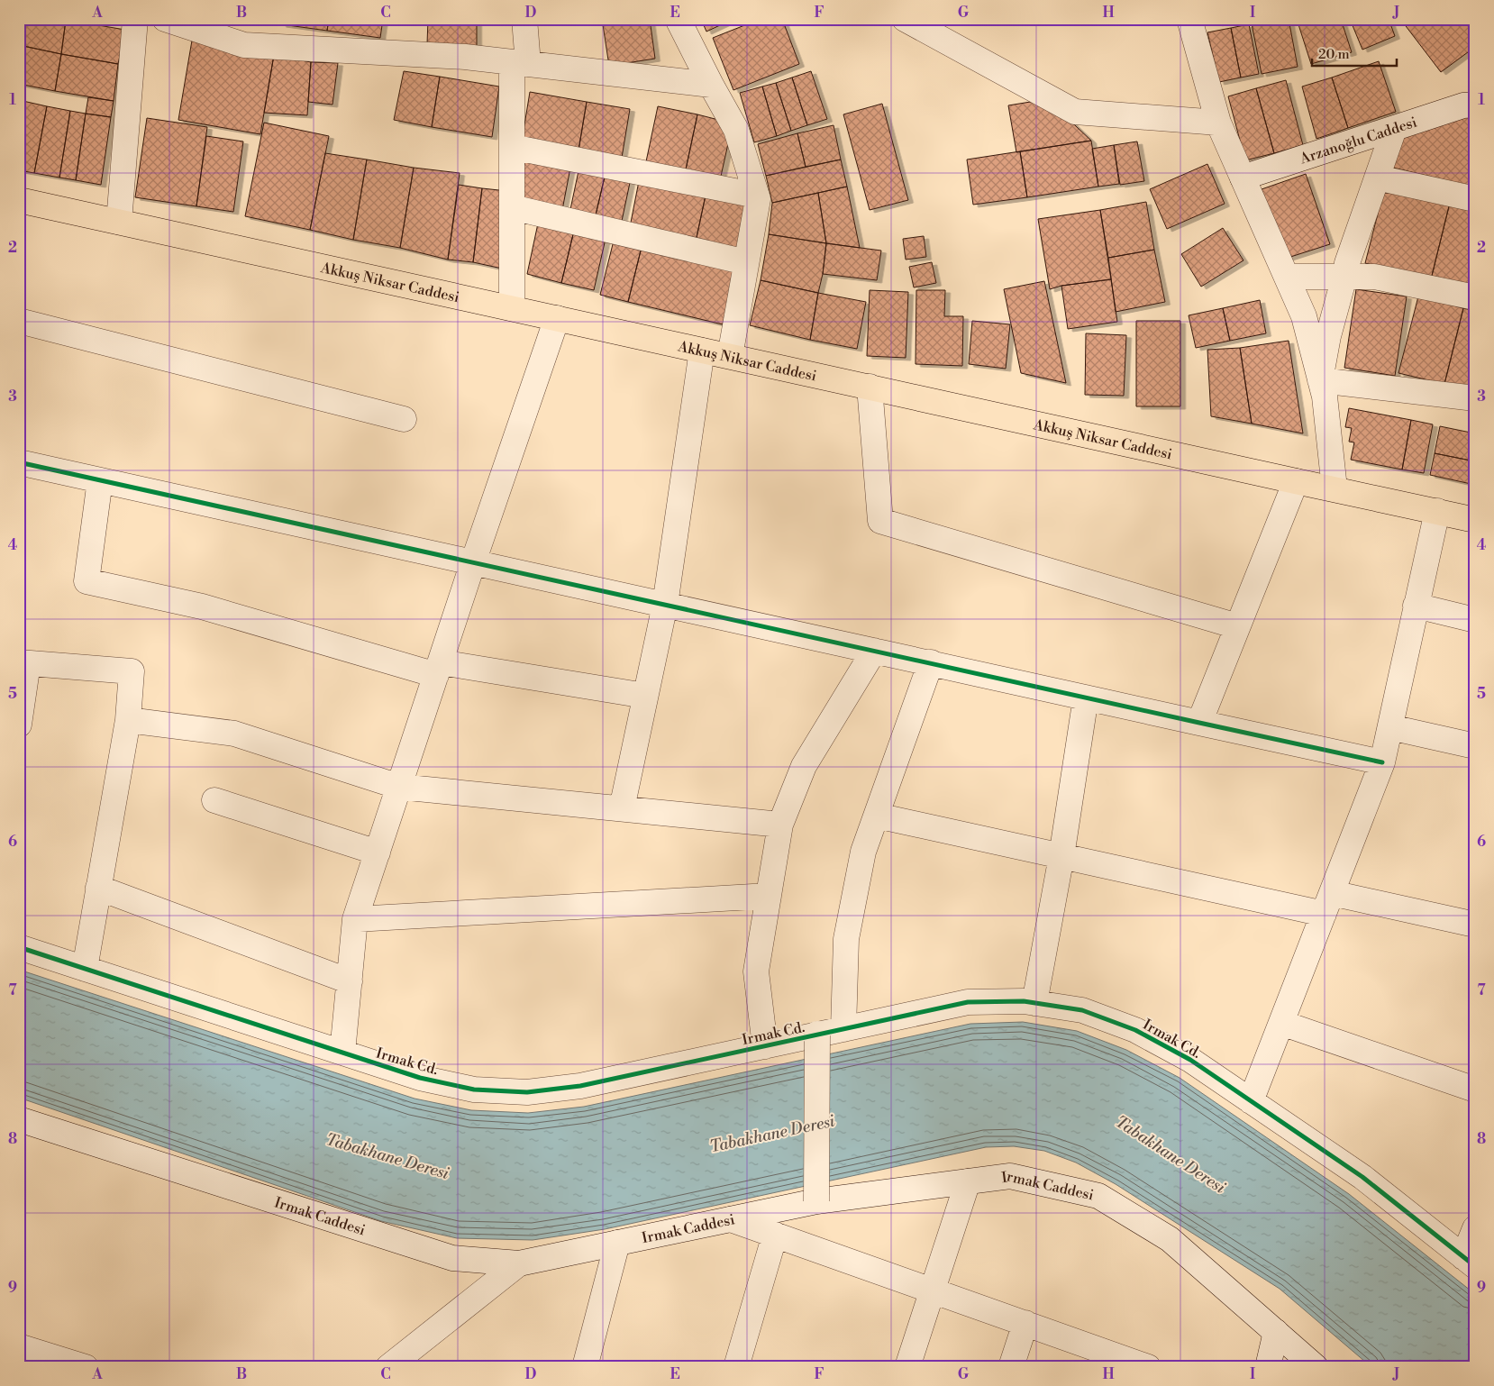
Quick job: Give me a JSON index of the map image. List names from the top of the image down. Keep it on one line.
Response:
{"streets":{"main road":["Akkuş Niksar Caddesi"],"street":["Arzanoğlu Caddesi","Irmak Cd.","Irmak Caddesi"]},"water":["Tabakhane Deresi"],"scale_bar":"20 m","grid":{"columns":["A","B","C","D","E","F","G","H","I","J"],"rows":["1","2","3","4","5","6","7","8","9"]}}
